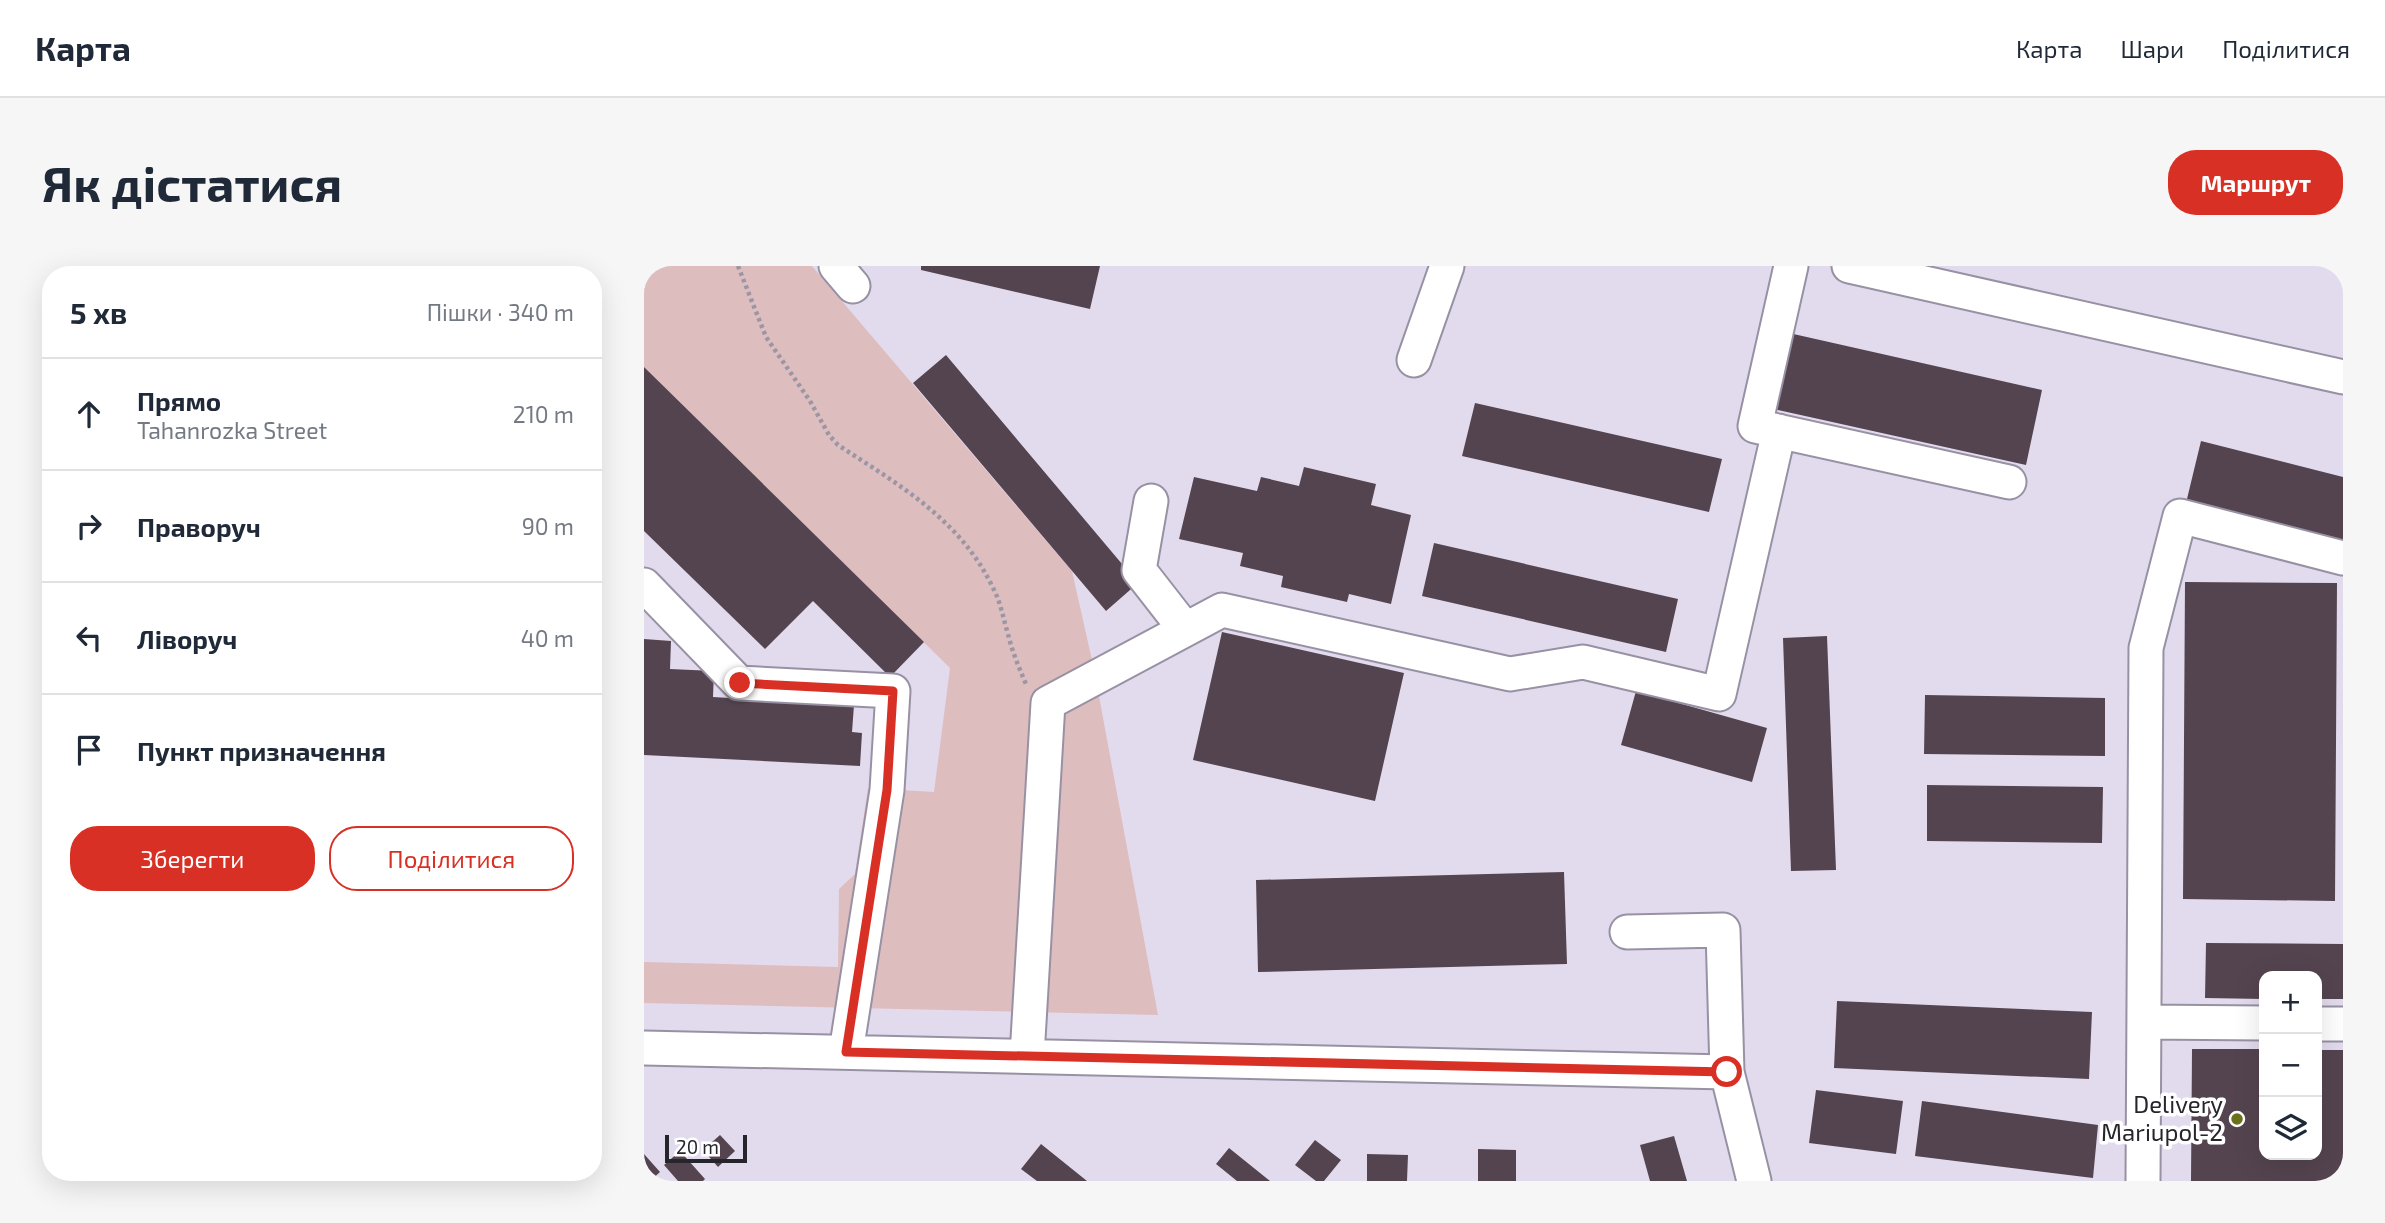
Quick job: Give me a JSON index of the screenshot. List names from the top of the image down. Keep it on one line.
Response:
{"places":["Delivery Mariupol-2"],"scale_bar":"20 m","page":{"header":"Карта","nav":["Карта","Шари","Поділитися"],"buttons":["Маршрут",["Зберегти","Поділитися"]],"title":"Як дістатися","heading":["5 хв","Пішки · 340 m"],"list":[["Прямо","Tahanrozka Street","210 m"],["Праворуч","90 m"],["Ліворуч","40 m"],"Пункт призначення"],"map_buttons":["+","−"],"scale":"20 m"}}
